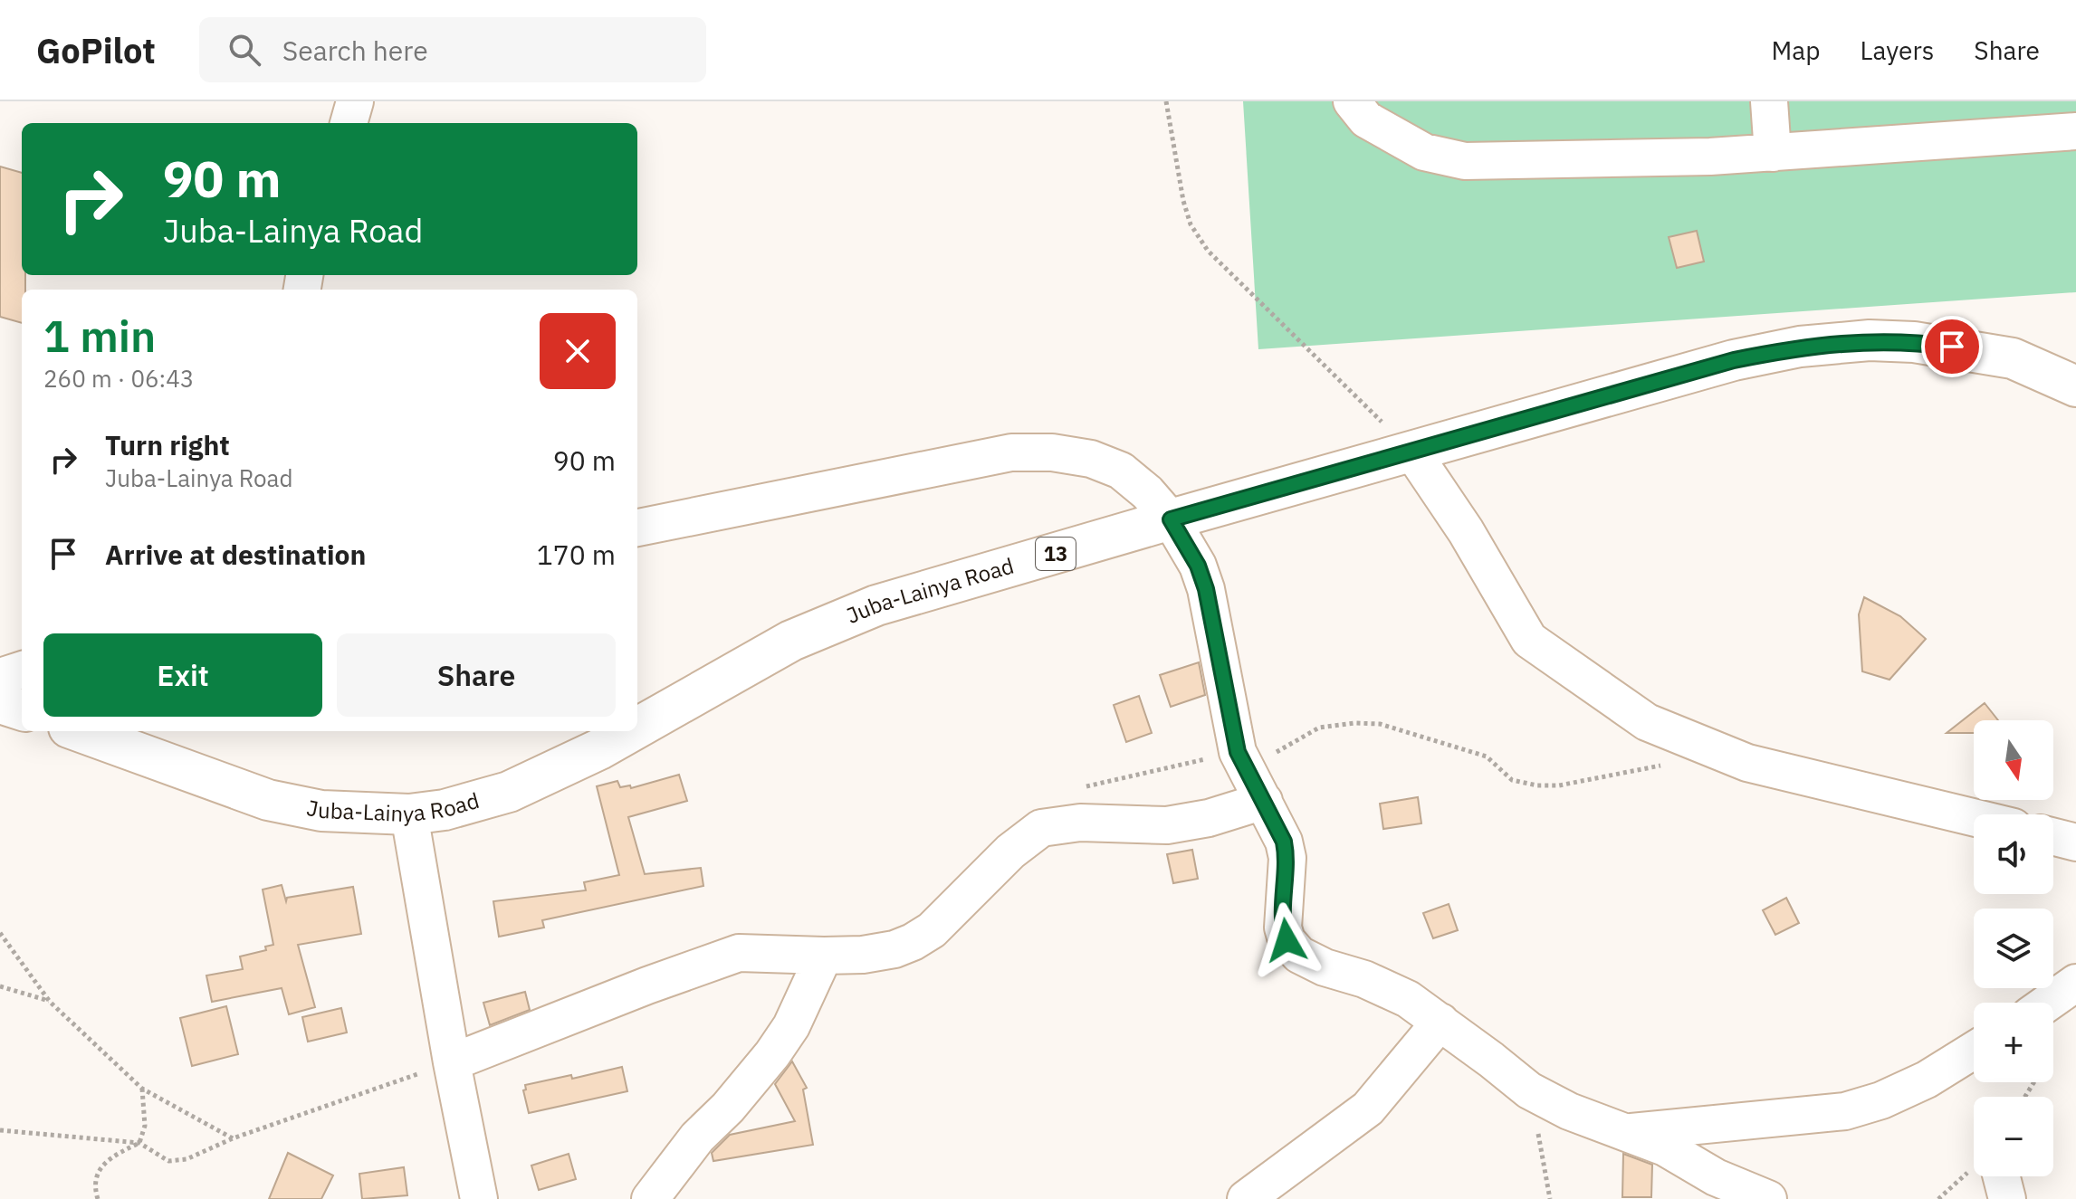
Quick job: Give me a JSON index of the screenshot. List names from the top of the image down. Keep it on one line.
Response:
{"streets":{"main road":["13","Juba-Lainya Road"]},"north":"bottom","page":{"header":"GoPilot","search":"Search here","nav":["Map","Layers","Share"],"turn":["90 m","Juba-Lainya Road"],"heading":["1 min","260 m · 06:43"],"list":[{"name":"Turn right","note":"Juba-Lainya Road","value":"90 m"},{"name":"Arrive at destination","value":"170 m"}],"buttons":["Exit","Share"],"map_buttons":["+","−"]}}
